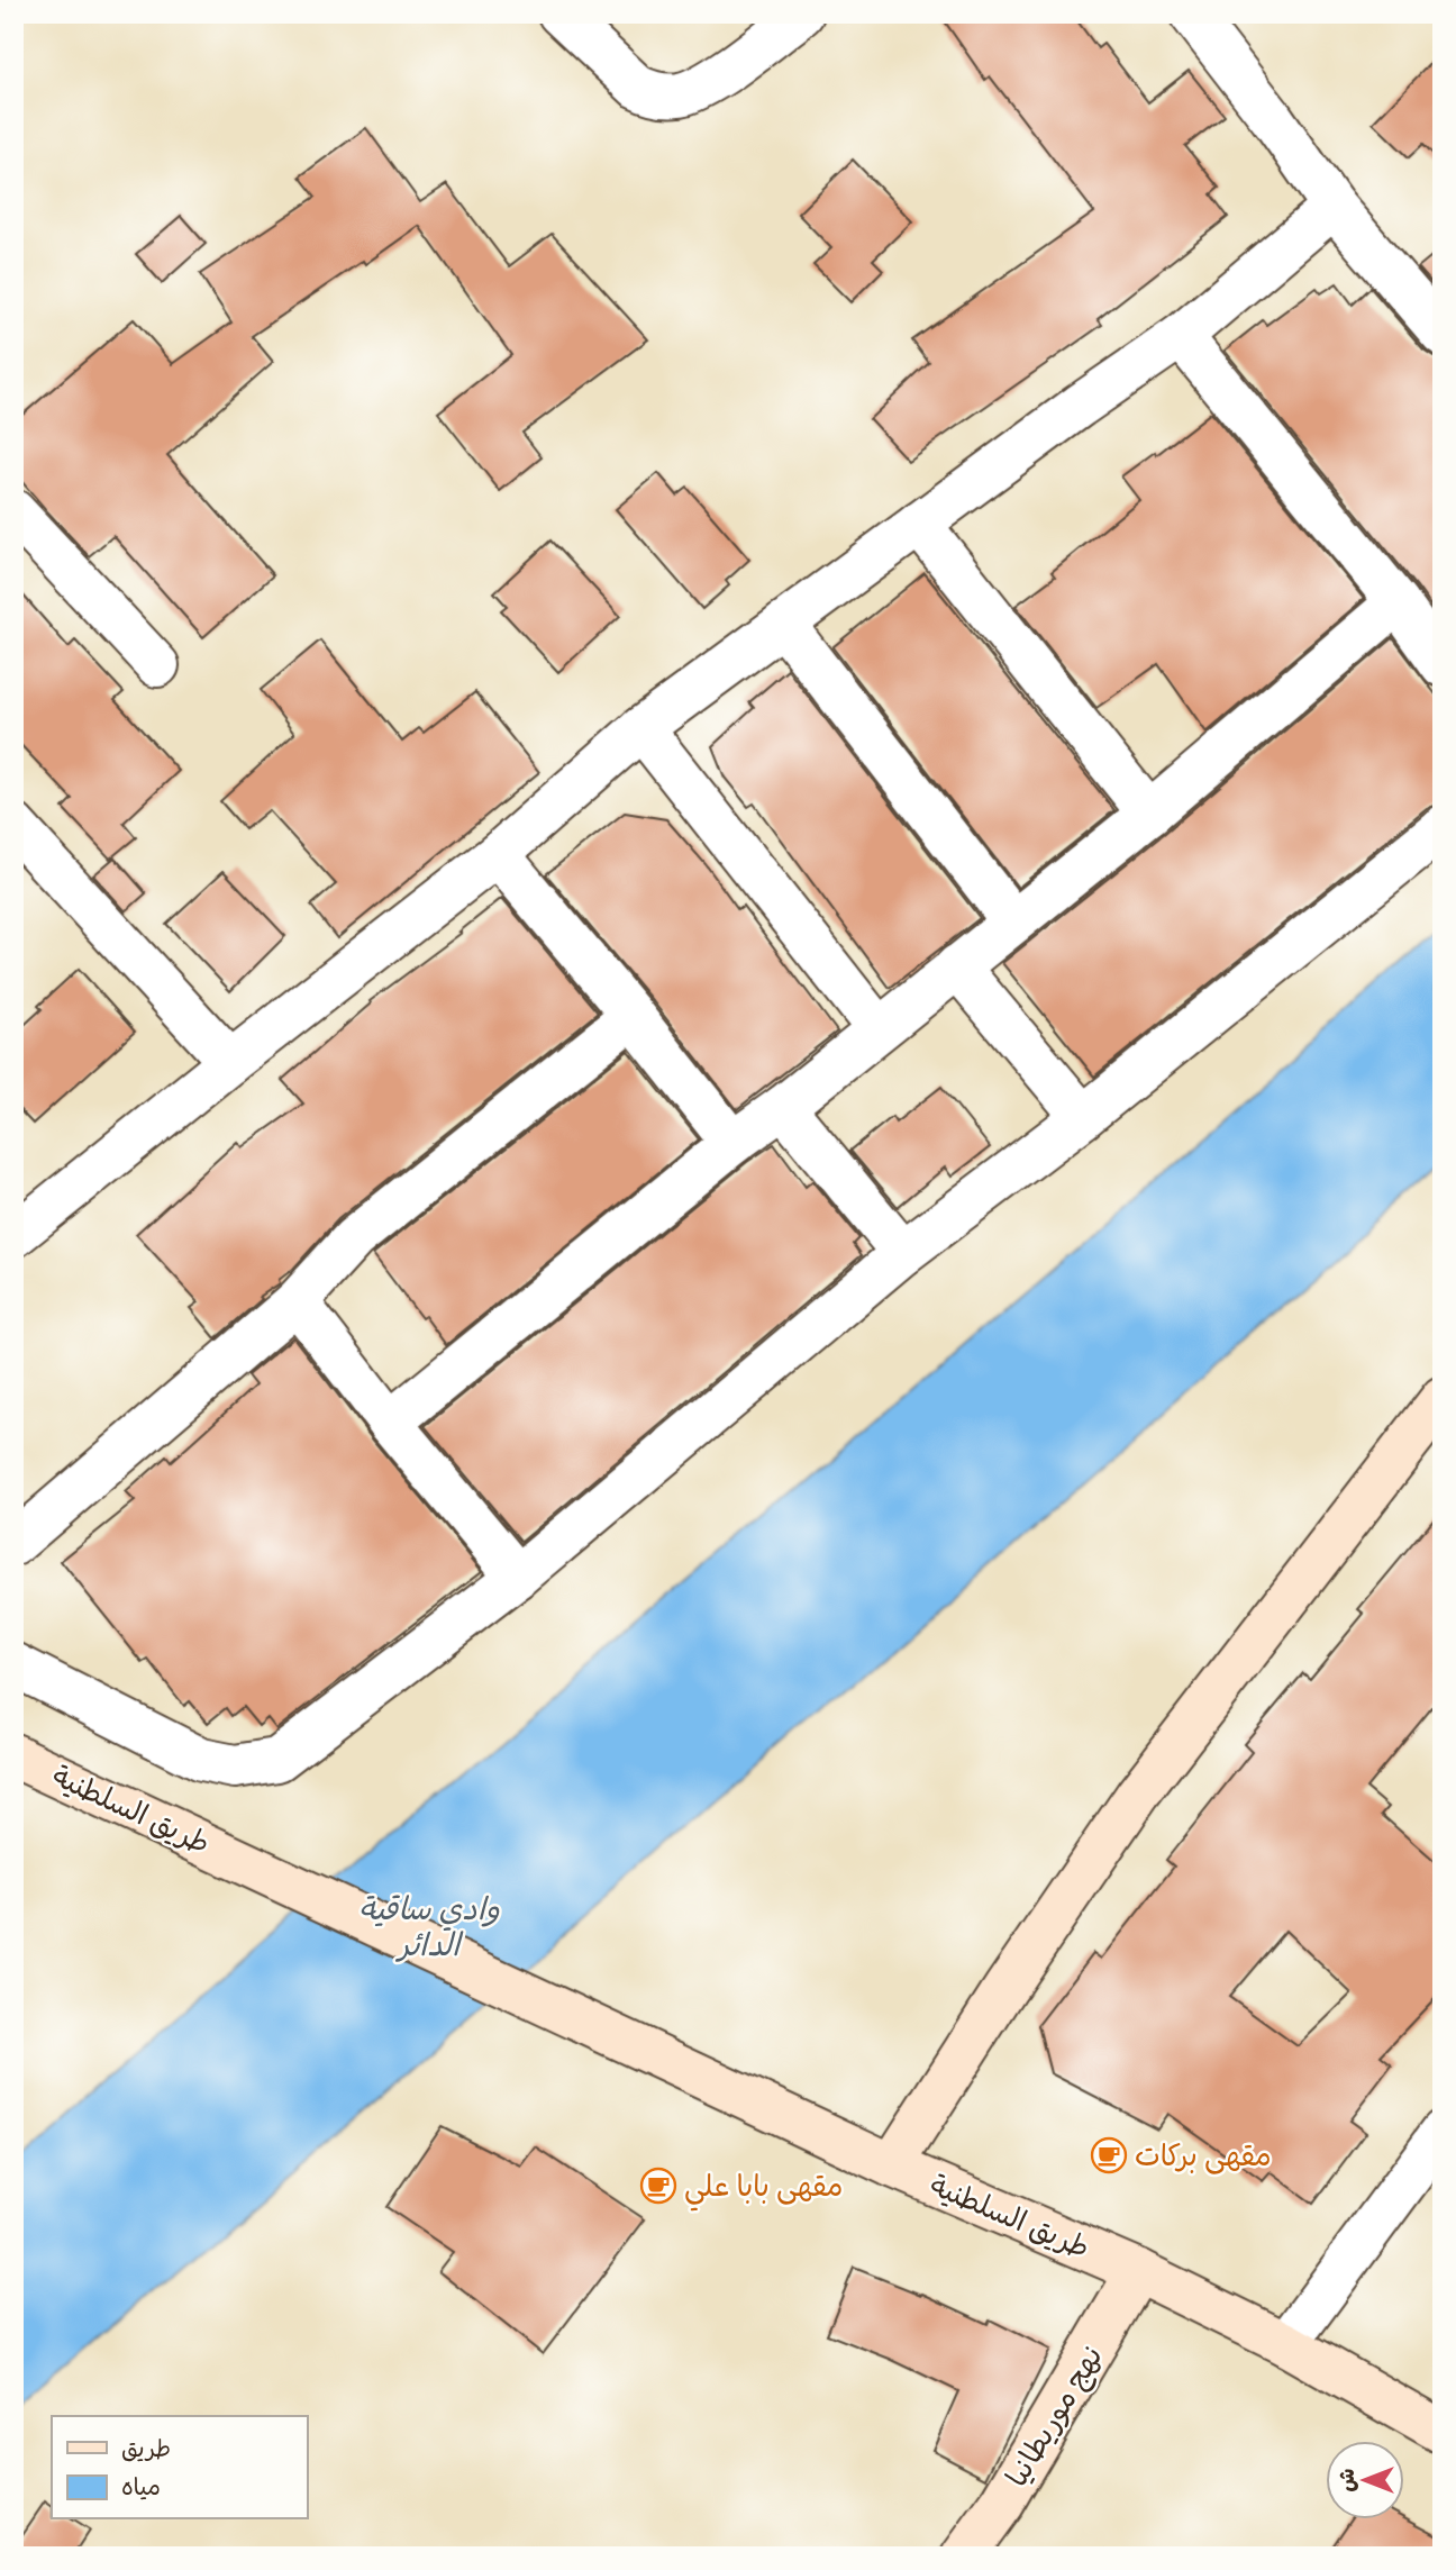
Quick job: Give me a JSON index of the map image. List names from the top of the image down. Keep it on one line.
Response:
{"streets":{"main road":["طريق السلطنية","نهج موريطانيا"]},"crossings":[["طريق السلطنية","نهج موريطانيا"]],"water":["وادي ساقية الدائر"],"places":{"cafe":["مقهى بركات","مقهى بابا علي"]},"legend":["طريق","مياه"],"north":"left"}
